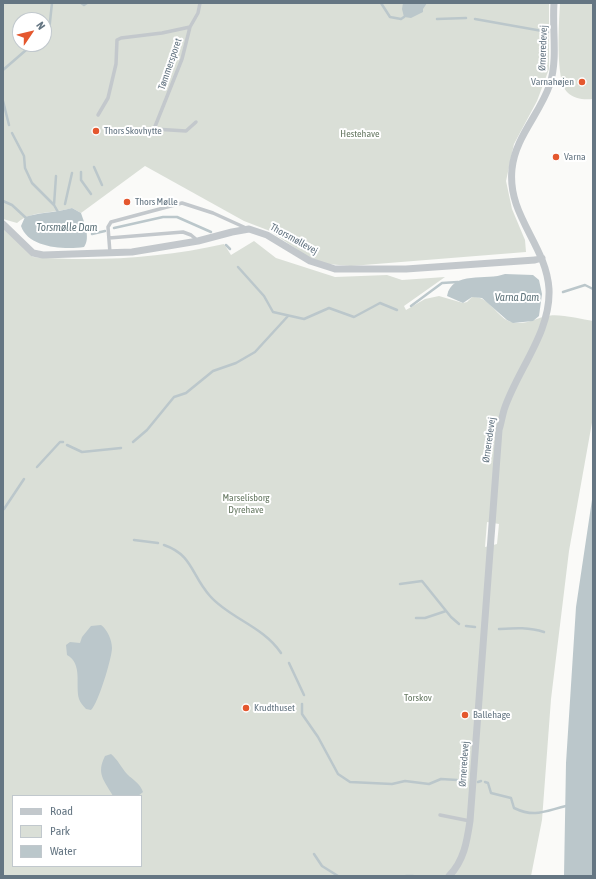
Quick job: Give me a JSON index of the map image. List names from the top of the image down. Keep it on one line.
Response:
{"streets":{"street":["Ørneredevej","Thorsmøllevej"],"lane":["Tømmersporet"]},"crossings":[["Ørneredevej","Thorsmøllevej"]],"water":["Torsmølle Dam","Varna Dam"],"parks":["Hestehave","Marselisborg Dyrehave","Torskov"],"places":["Varnahøjen","Thors Skovhytte","Varna","Thors Mølle","Krudthuset","Ballehage"],"legend":["Road","Park","Water"],"north":"top right"}
